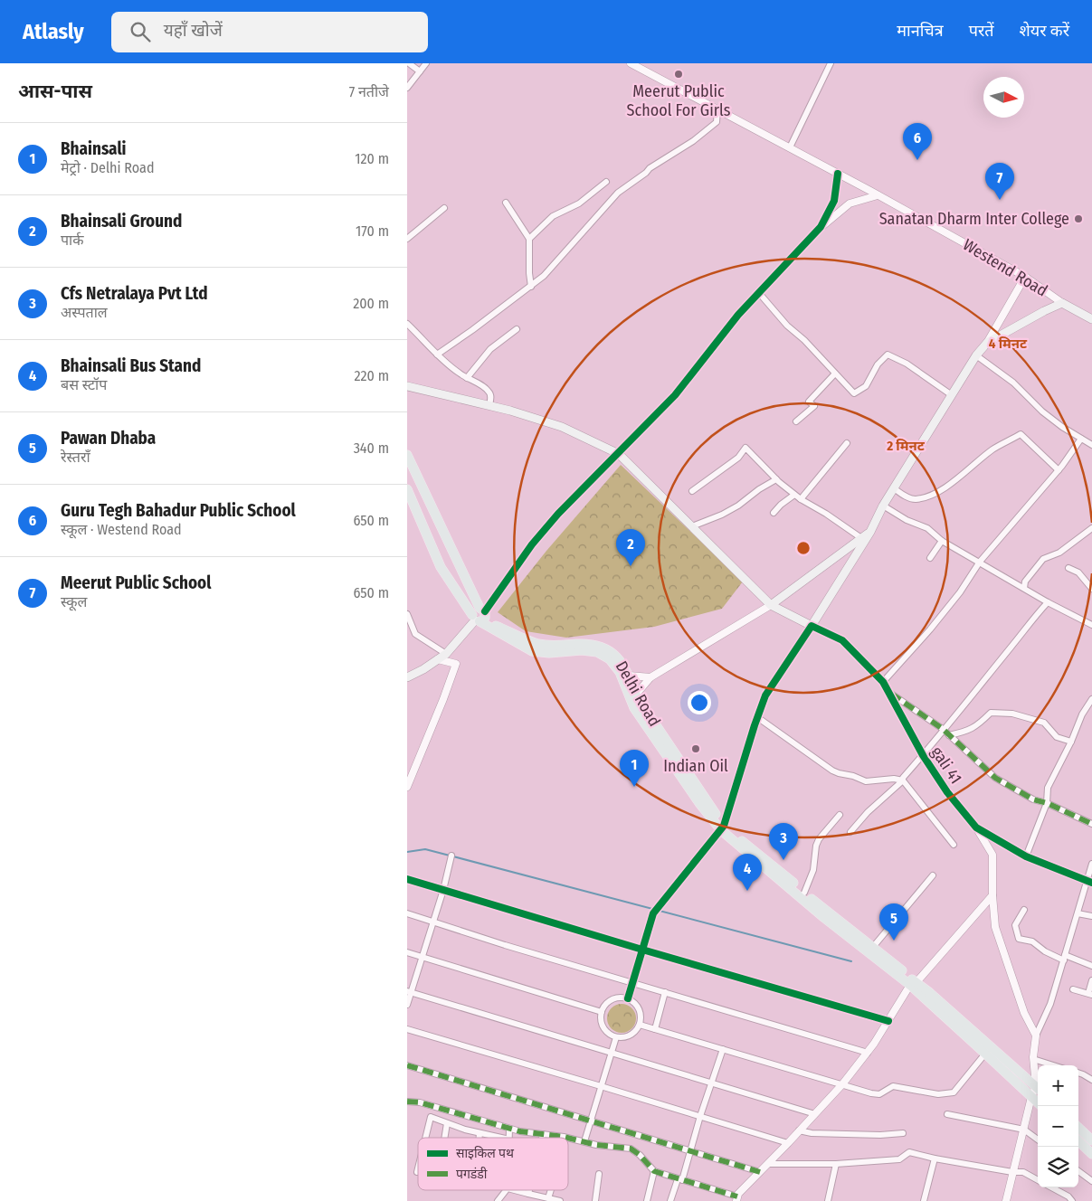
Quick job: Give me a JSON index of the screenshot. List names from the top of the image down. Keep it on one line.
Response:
{"streets":{"main road":["Westend Road","Delhi Road"],"street":["gali 41"]},"places":["Meerut Public School For Girls","Sanatan Dharm Inter College","Indian Oil"],"legend":["साइकिल पथ","पगडंडी"],"north":"right","page":{"header":"Atlasly","search":"यहाँ खोजें","nav":["मानचित्र","परतें","शेयर करें"],"heading":["आस-पास","7 नतीजे"],"list":[{"mark":"1","name":"Bhainsali","note":"मेट्रो · Delhi Road","value":"120 m"},{"mark":"2","name":"Bhainsali Ground","note":"पार्क","value":"170 m"},{"mark":"3","name":"Cfs Netralaya Pvt Ltd","note":"अस्पताल","value":"200 m"},{"mark":"4","name":"Bhainsali Bus Stand","note":"बस स्टॉप","value":"220 m"},{"mark":"5","name":"Pawan Dhaba","note":"रेस्तराँ","value":"340 m"},{"mark":"6","name":"Guru Tegh Bahadur Public School","note":"स्कूल · Westend Road","value":"650 m"},{"mark":"7","name":"Meerut Public School","note":"स्कूल","value":"650 m"}],"pins":["6","7","2","1","3","4","5"],"map_buttons":["+","−"]},"rings":["4 मिनट","2 मिनट"]}
